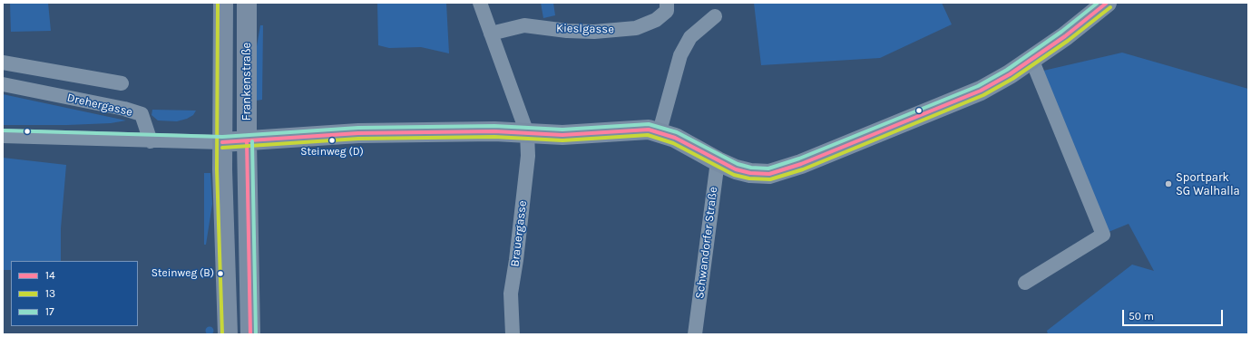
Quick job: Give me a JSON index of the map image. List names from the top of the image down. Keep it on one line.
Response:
{"streets":{"street":["Kieslgasse","Frankenstraße","Drehergasse","Brauergasse","Schwandorfer Straße"]},"places":["Steinweg (D)","Sportpark SG Walhalla","Steinweg (B)"],"lines":["transit line 14","transit line 13","transit line 17"],"legend":["14","13","17"],"scale_bar":"50 m"}
